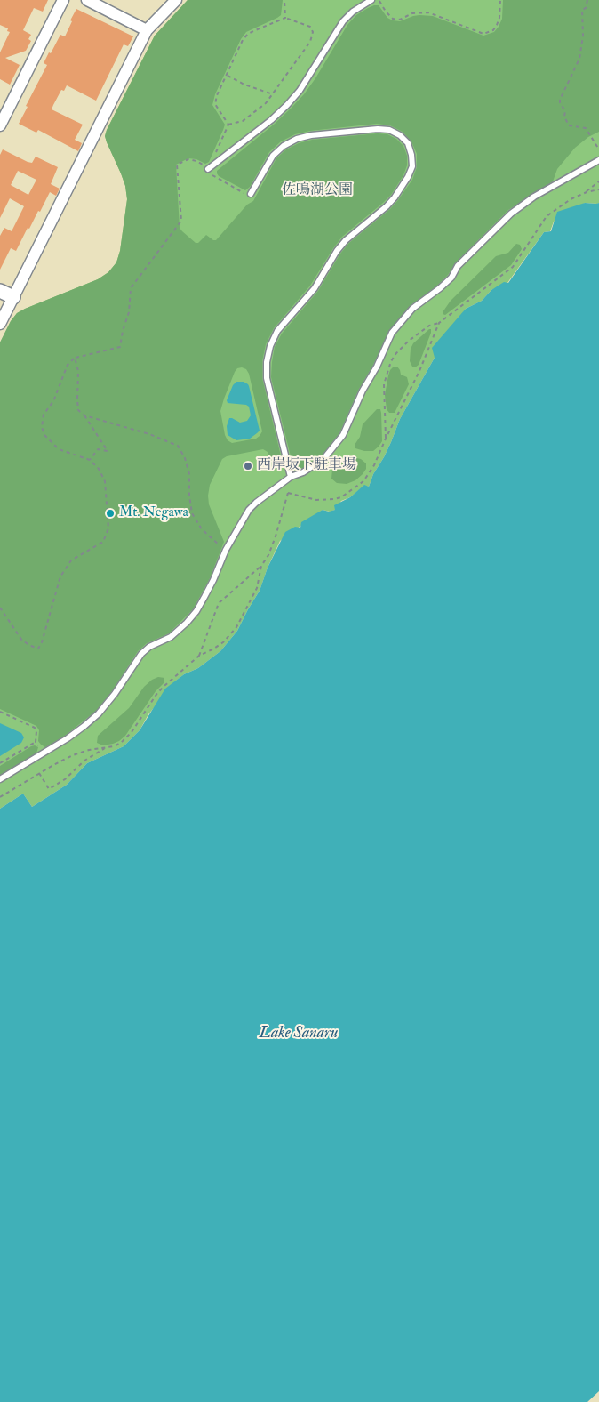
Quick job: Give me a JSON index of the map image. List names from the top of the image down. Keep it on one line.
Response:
{"water":["Lake Sanaru"],"parks":["佐鳴湖公園"],"places":["西岸坂下駐車場","Mt. Negawa"]}
